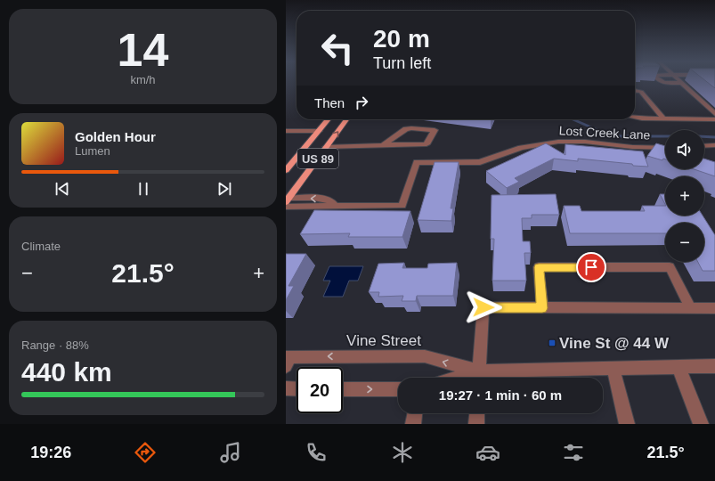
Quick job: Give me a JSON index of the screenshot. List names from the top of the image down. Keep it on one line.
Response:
{"streets":{"main road":["US 89"],"street":["Lost Creek Lane","Vine Street"]},"crossings":[["Lost Creek Lane","US 89"]],"places":{"transit":["Vine St @ 44 W"]},"page":{"tile":[["14","km/h"],"Climate",["Range · 88%","440 km"]],"turn":["20 m","Turn left"],"then":"Then","song":["Golden Hour","Lumen"],"map_buttons":["+","−"],"heat":["−","21.5°","+"],"limit":"20","trip":"19:27 · 1 min · 60 m","tabs":["19:26","21.5°"]}}
